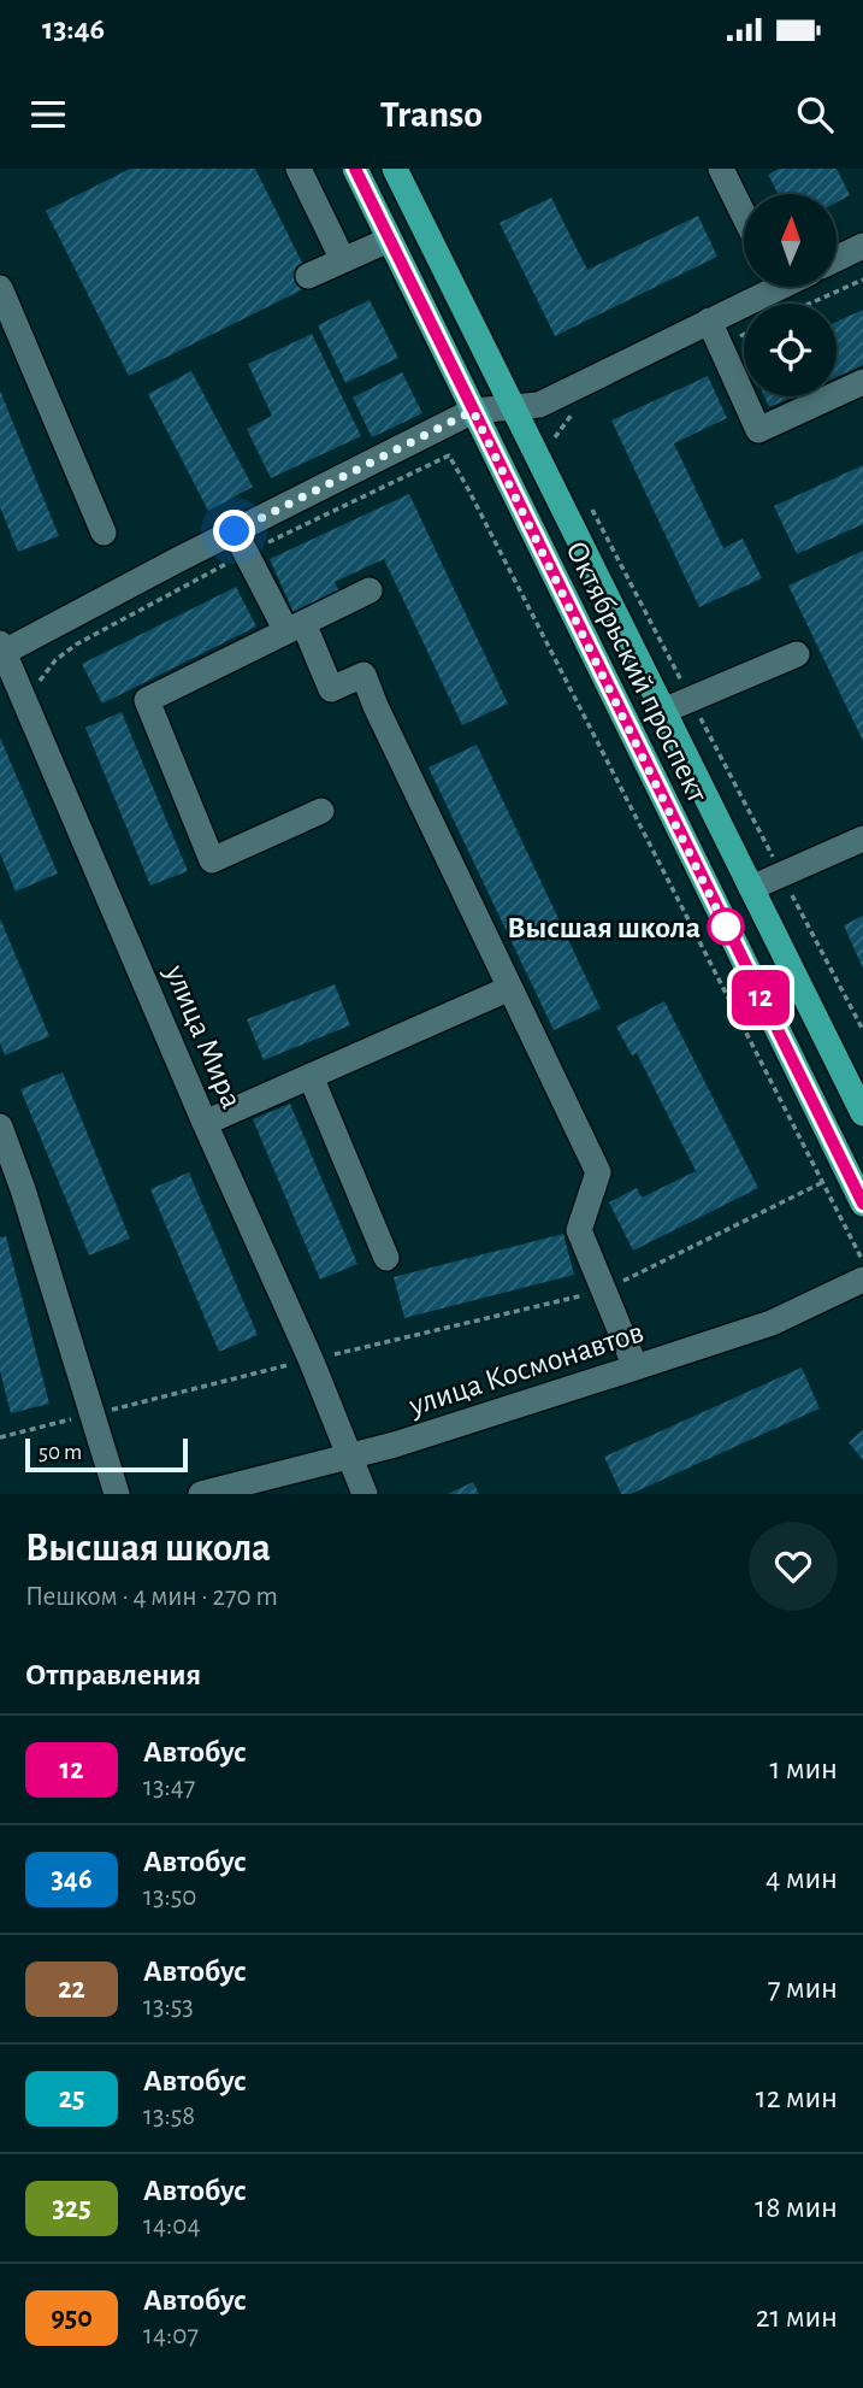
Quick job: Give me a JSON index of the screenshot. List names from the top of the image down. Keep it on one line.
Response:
{"streets":{"main road":["Октябрьский проспект"],"street":["улица Мира","улица Космонавтов"]},"crossings":[["улица Мира","улица Космонавтов"]],"places":["Высшая школа"],"lines":["bus line 12"],"scale_bar":"50 m","north":"top","page":{"status":"13:46","header":"Transo","on_map":"12","scale":"50 m","heading":[["Высшая школа","Пешком · 4 мин · 270 m"],"Отправления"],"list":[{"mark":"12","name":"Автобус","note":"13:47","value":"1 мин"},{"mark":"346","name":"Автобус","note":"13:50","value":"4 мин"},{"mark":"22","name":"Автобус","note":"13:53","value":"7 мин"},{"mark":"25","name":"Автобус","note":"13:58","value":"12 мин"},{"mark":"325","name":"Автобус","note":"14:04","value":"18 мин"},{"mark":"950","name":"Автобус","note":"14:07","value":"21 мин"}]}}
